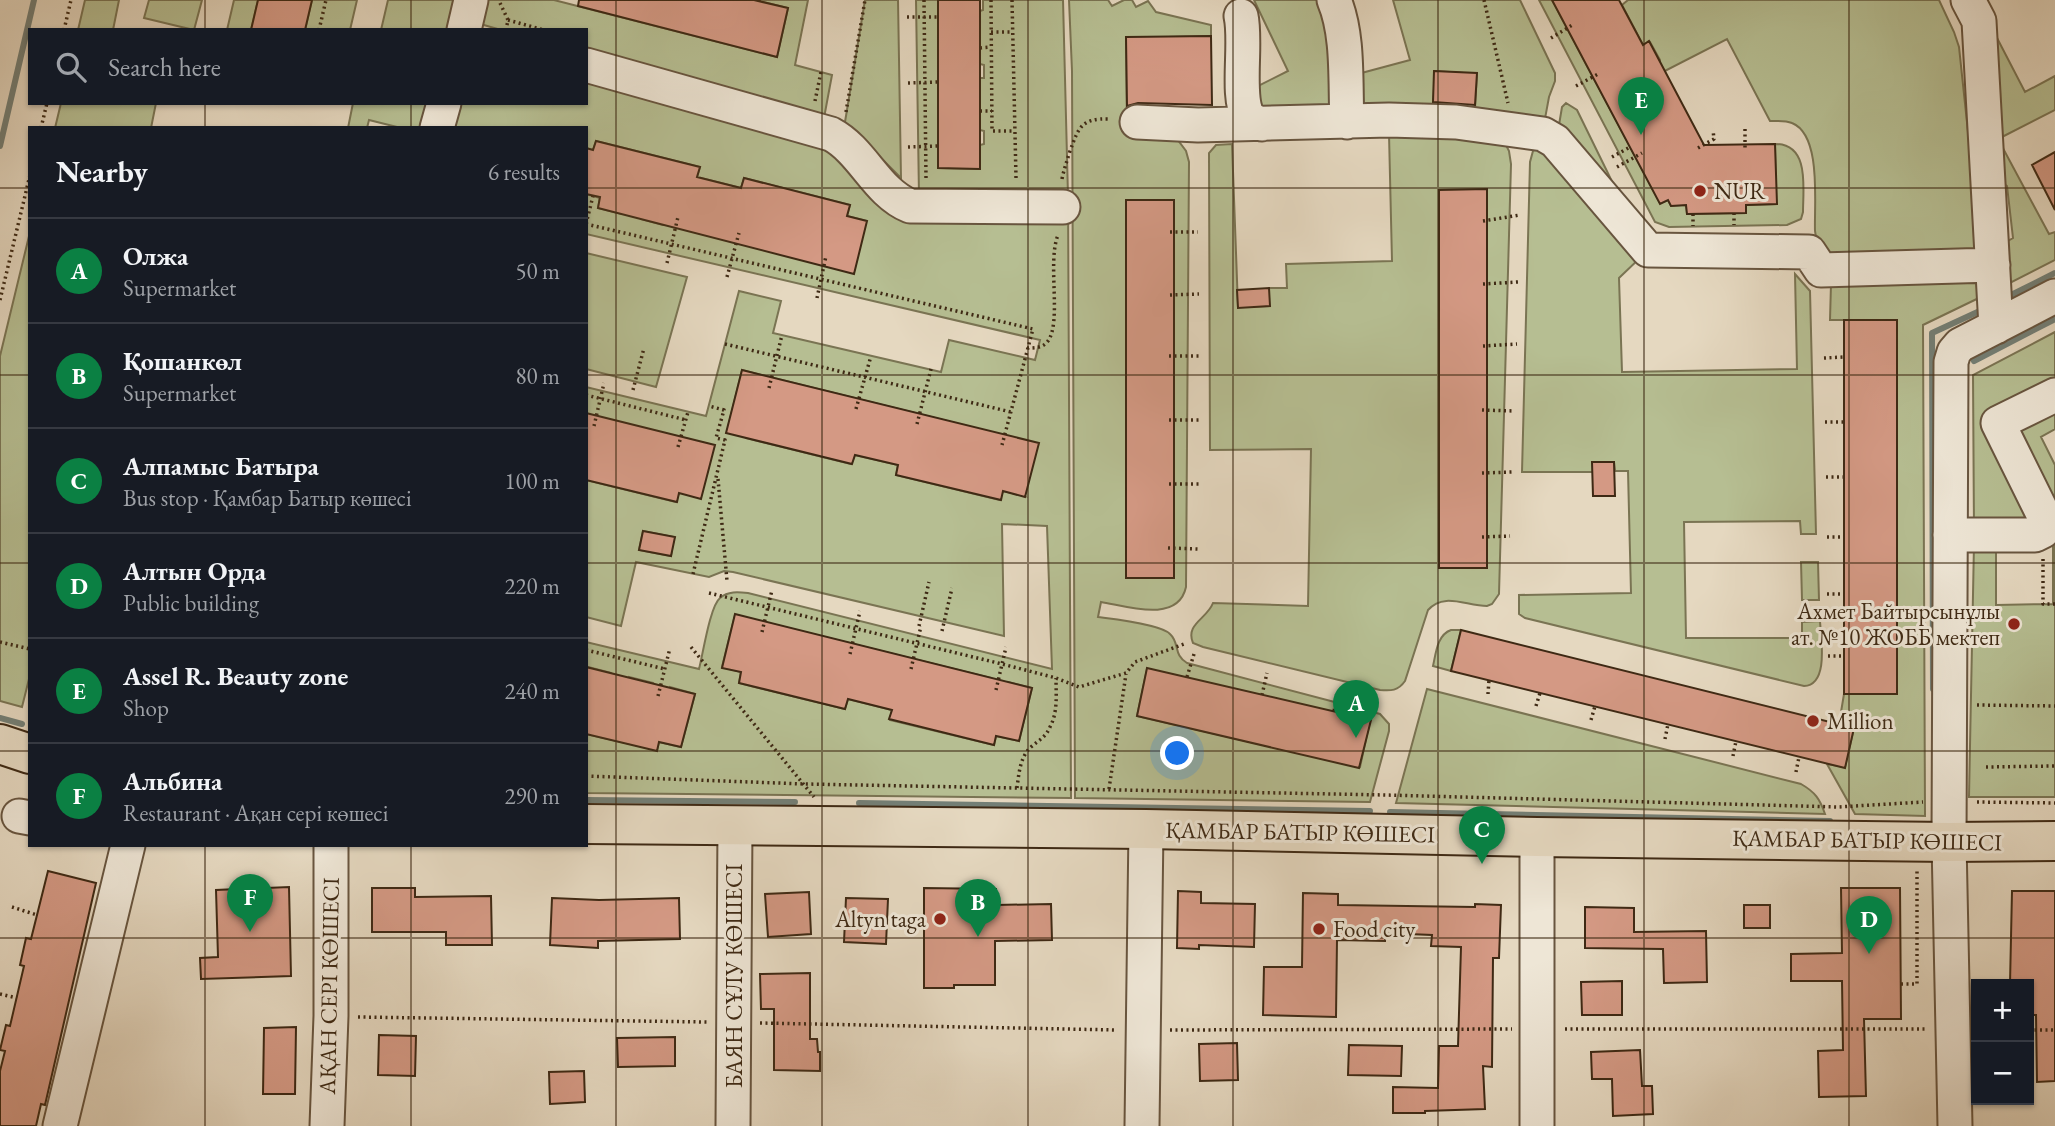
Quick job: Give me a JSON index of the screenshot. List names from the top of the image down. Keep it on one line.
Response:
{"streets":{"main road":["ҚАМБАР БАТЫР КӨШЕСІ"],"street":["БАЯН СҰЛУ КӨШЕСІ","АҚАН СЕРІ КӨШЕСІ"]},"crossings":[["ҚАМБАР БАТЫР КӨШЕСІ","БАЯН СҰЛУ КӨШЕСІ"]],"places":["NUR","Ахмет Байтырсынұлы ат. №10 ЖОББ мектеп","Million","Altyn taga","Food city"],"page":{"search":"Search here","pins":["E","A","C","F","B","D"],"heading":["Nearby","6 results"],"list":[{"mark":"A","name":"Олжа","note":"Supermarket","value":"50 m"},{"mark":"B","name":"Қошанкөл","note":"Supermarket","value":"80 m"},{"mark":"C","name":"Алпамыс Батыра","note":"Bus stop · Қамбар Батыр көшесі","value":"100 m"},{"mark":"D","name":"Алтын Орда","note":"Public building","value":"220 m"},{"mark":"E","name":"Assel R. Beauty zone","note":"Shop","value":"240 m"},{"mark":"F","name":"Альбина","note":"Restaurant · Ақан сері көшесі","value":"290 m"}],"map_buttons":["+","−"]}}
